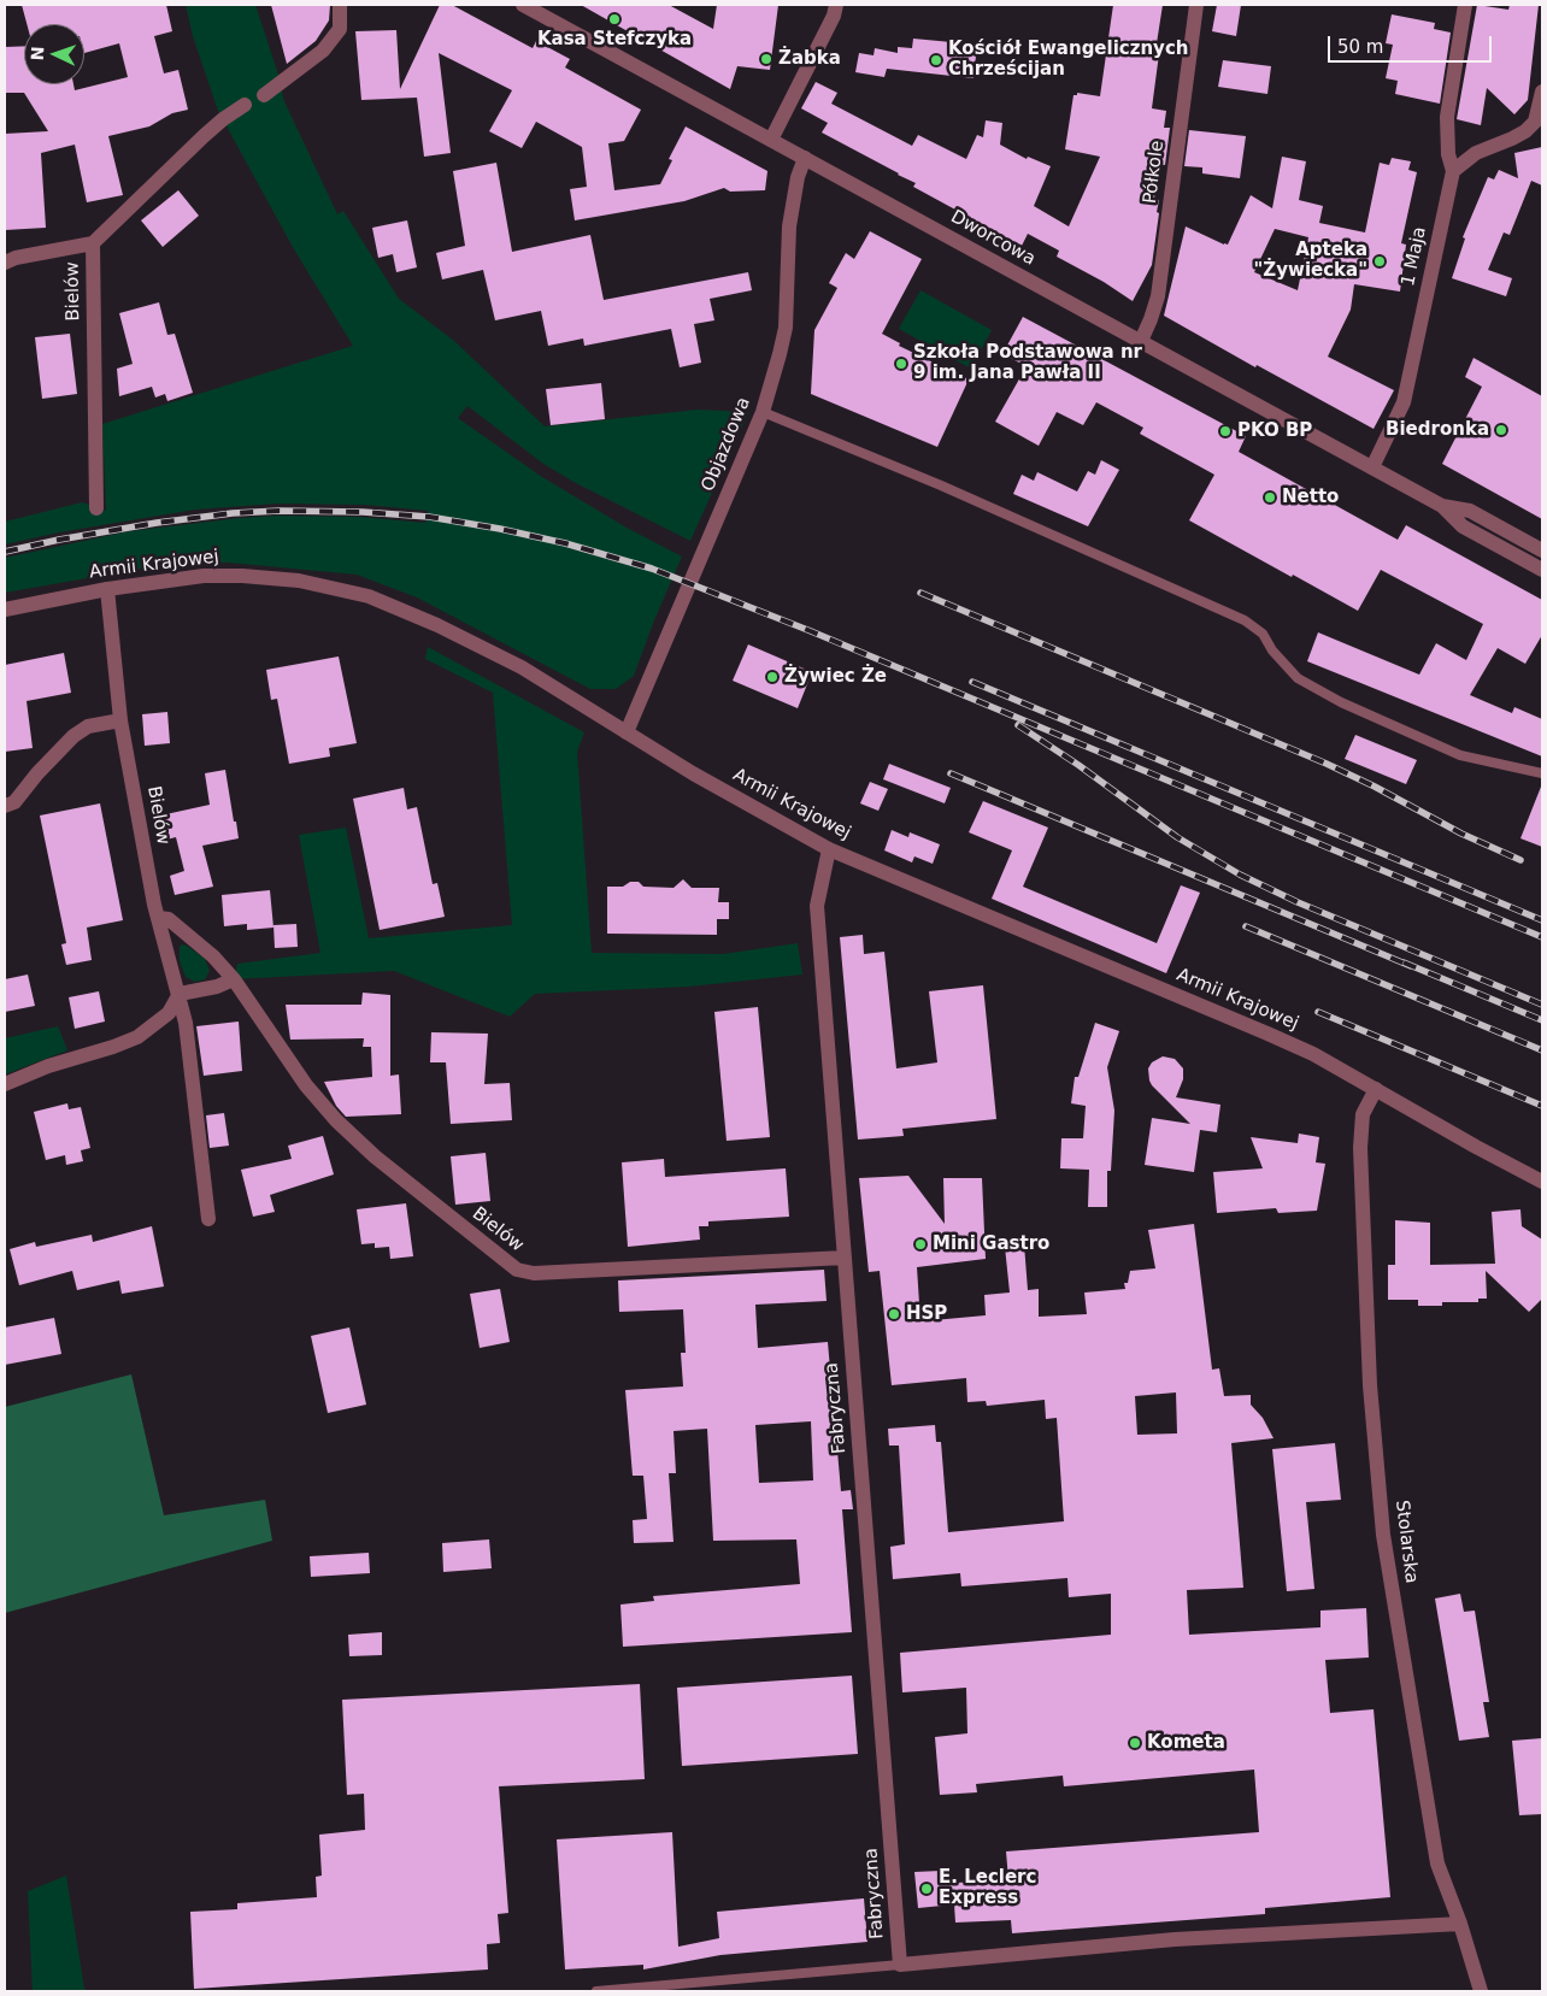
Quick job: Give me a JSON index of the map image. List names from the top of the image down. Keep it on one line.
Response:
{"streets":{"street":["Półkole","Dworcowa","1 Maja","Bielów","Objazdowa","Armii Krajowej","Fabryczna","Stolarska"]},"crossings":[["Półkole","Dworcowa"],["Dworcowa","1 Maja"],["Dworcowa","Objazdowa"],["Bielów","Armii Krajowej"],["Bielów","Fabryczna"],["Objazdowa","Armii Krajowej"],["Armii Krajowej","Fabryczna"],["Armii Krajowej","Stolarska"]],"places":["Kasa Stefczyka","Żabka","Kościół Ewangelicznych Chrześcijan","Apteka \"Żywiecka\"","Szkoła Podstawowa nr 9 im. Jana Pawła II","Biedronka","PKO BP","Netto","Żywiec Że","Mini Gastro","HSP","Kometa","E. Leclerc Express"],"scale_bar":"50 m","north":"left"}
